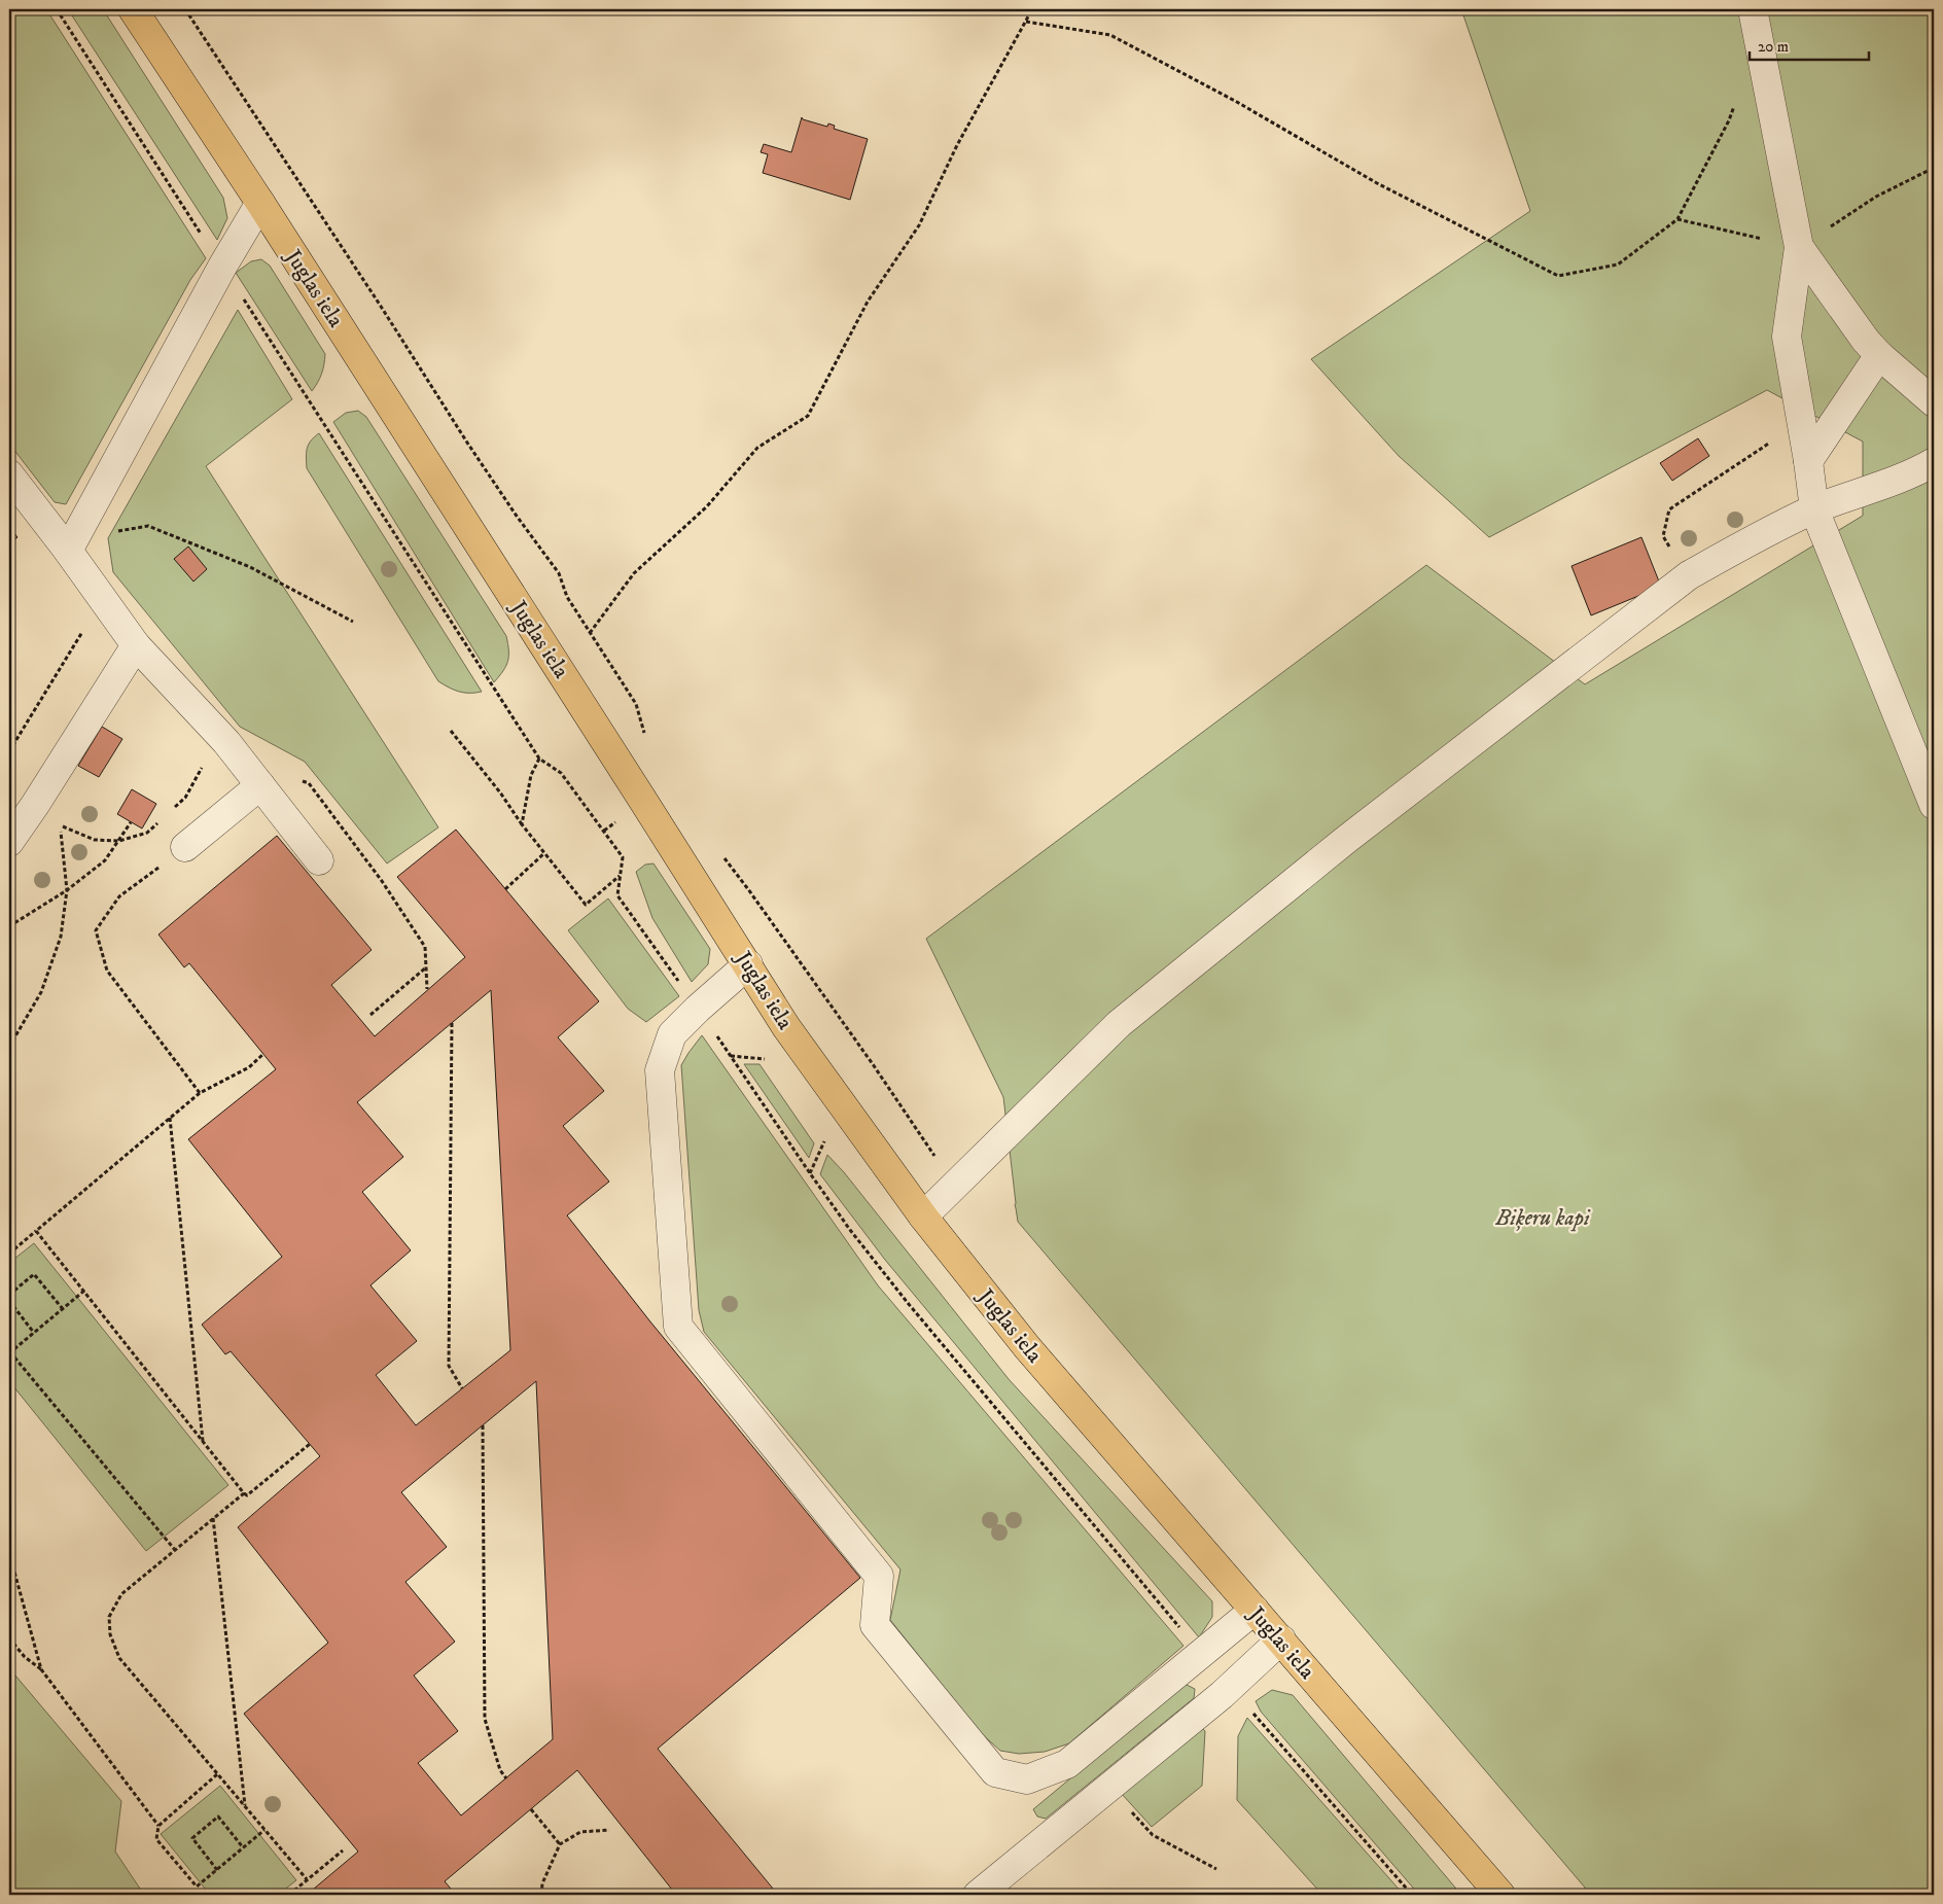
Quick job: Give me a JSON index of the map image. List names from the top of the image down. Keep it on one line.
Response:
{"streets":{"main road":["Juglas iela"]},"parks":["Biķeru kapi"],"scale_bar":"20 m"}
